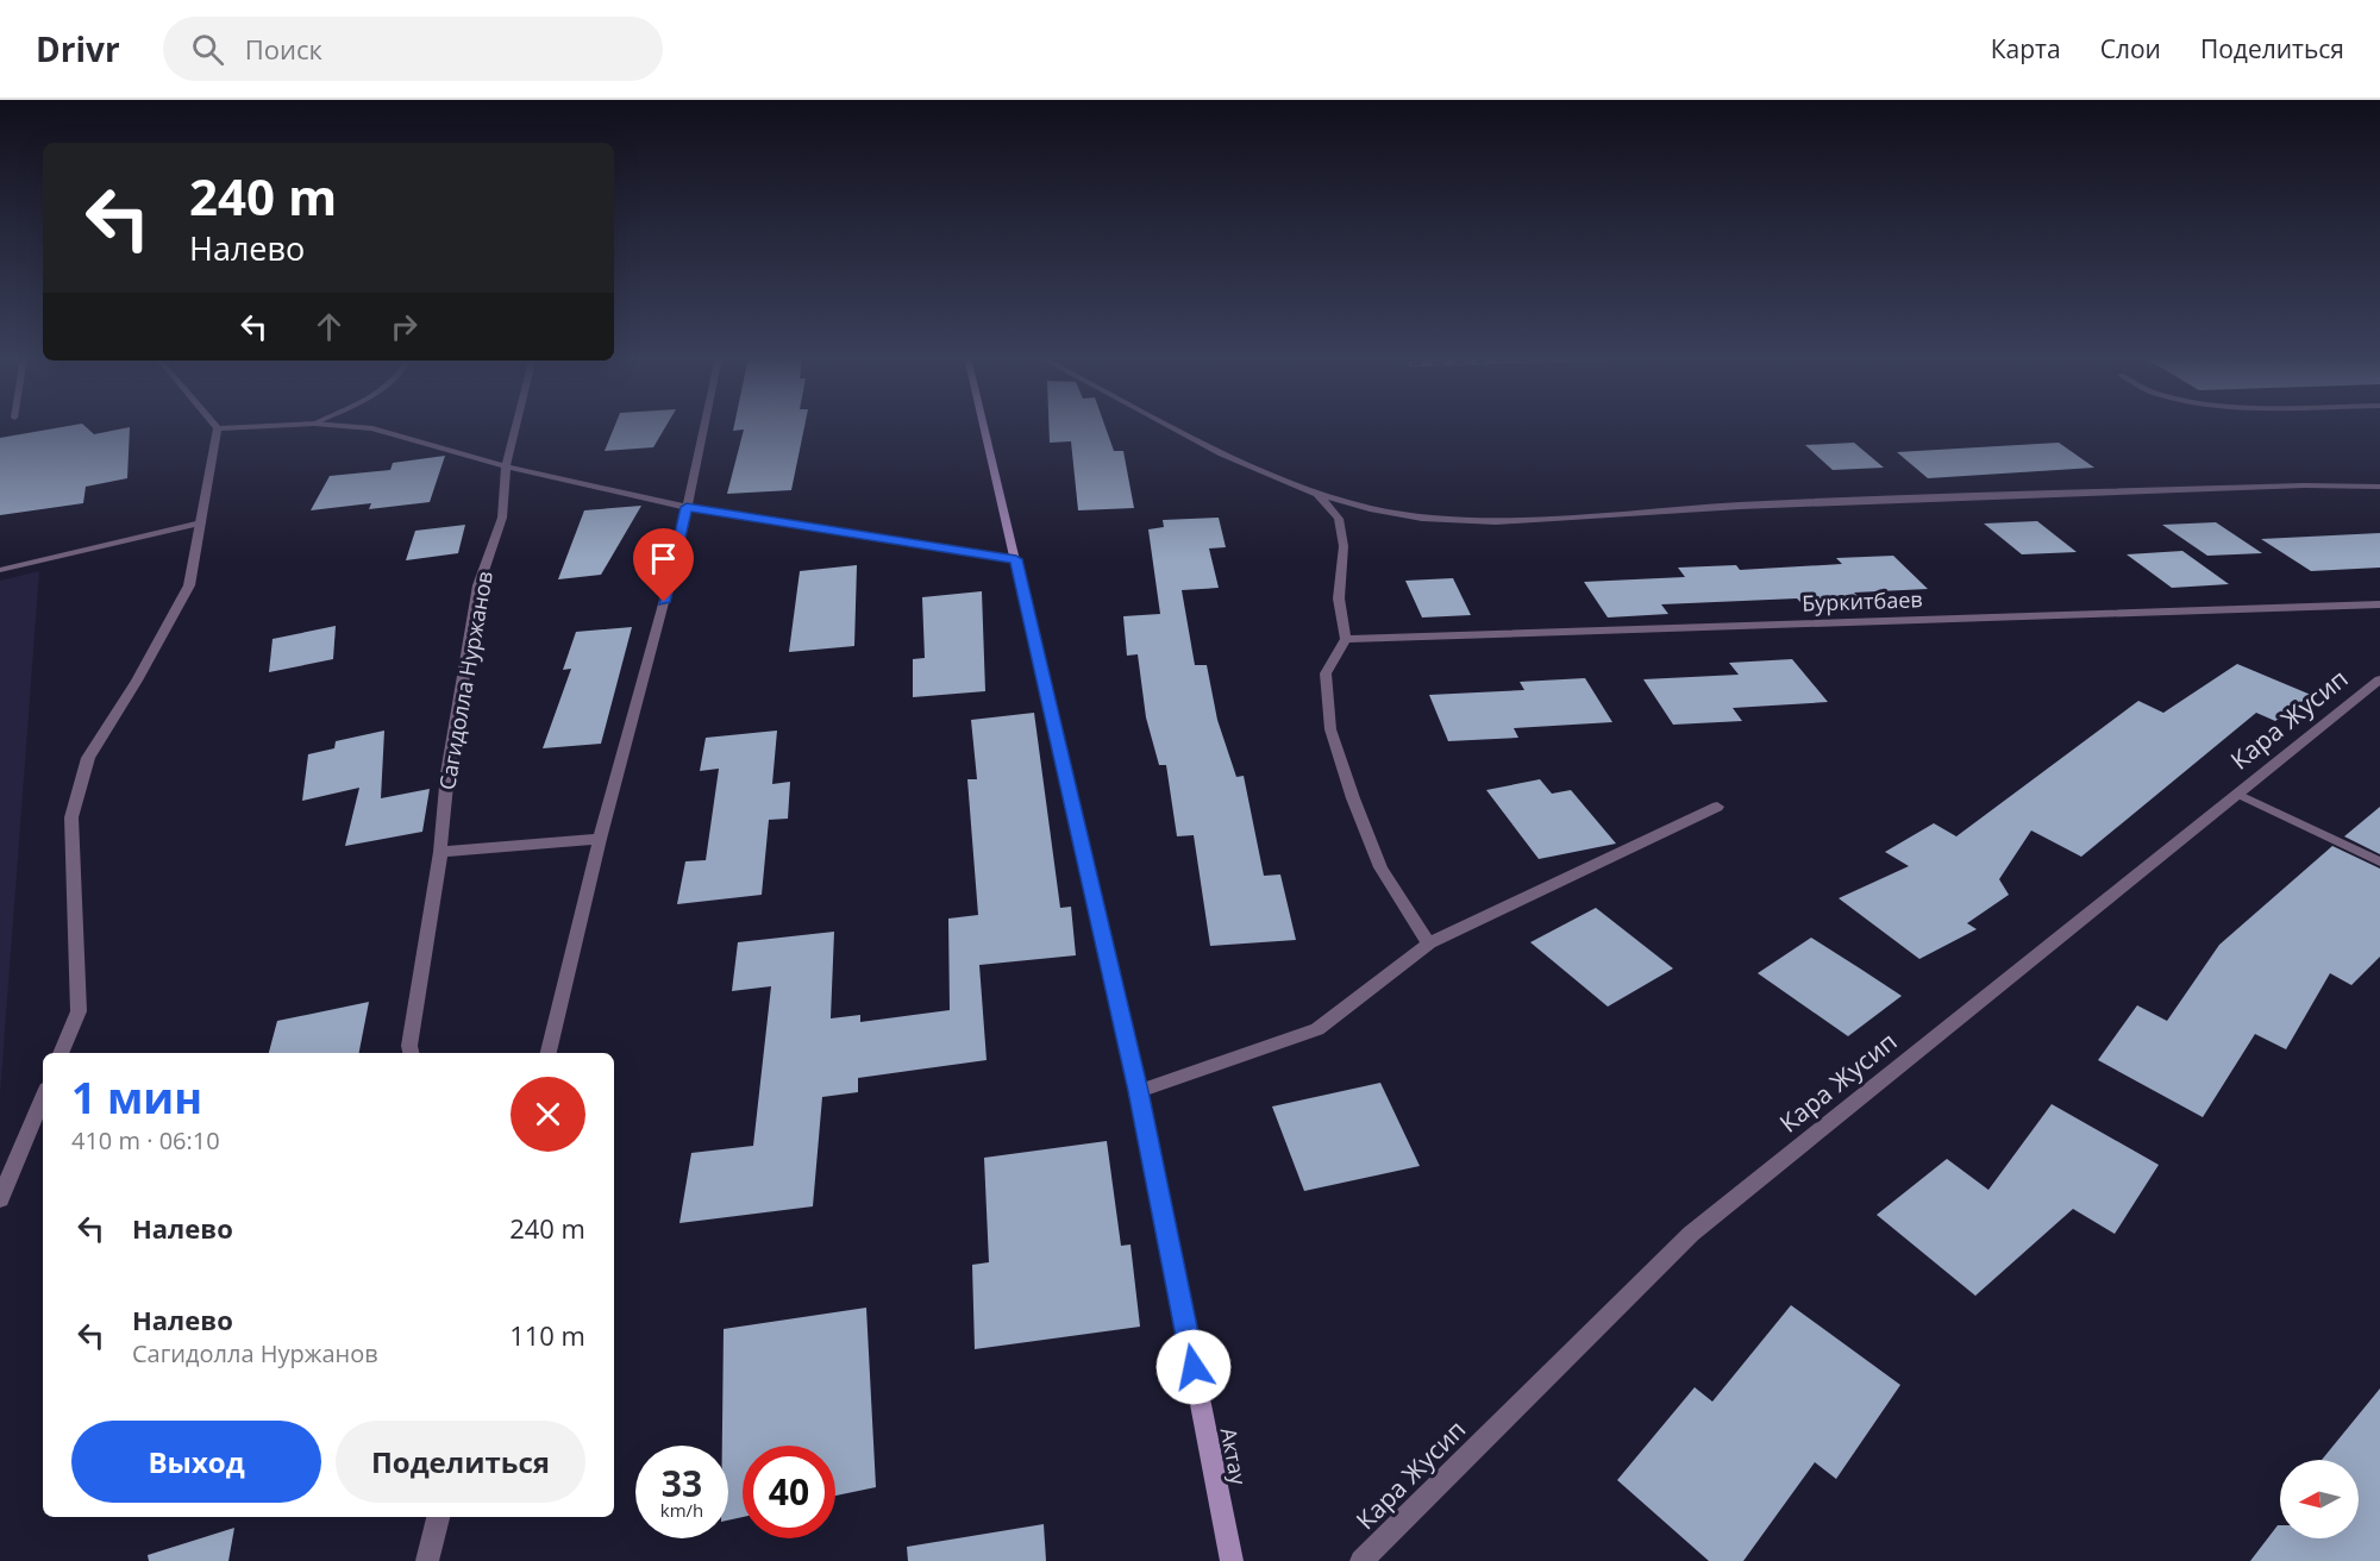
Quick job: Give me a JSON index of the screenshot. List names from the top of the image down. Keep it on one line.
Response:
{"streets":{"street":["Буркитбаев","Сагидолла Нуржанов","Кара Жусип","Актау"]},"north":"left","page":{"header":"Drivr","search":"Поиск","nav":["Карта","Слои","Поделиться"],"turn":["240 m","Налево"],"heading":["1 мин","410 m · 06:10"],"list":[{"name":"Налево","value":"240 m"},{"name":"Налево","note":"Сагидолла Нуржанов","value":"110 m"}],"buttons":["Выход","Поделиться"],"speed":"33 km/h","limit":"40"}}
